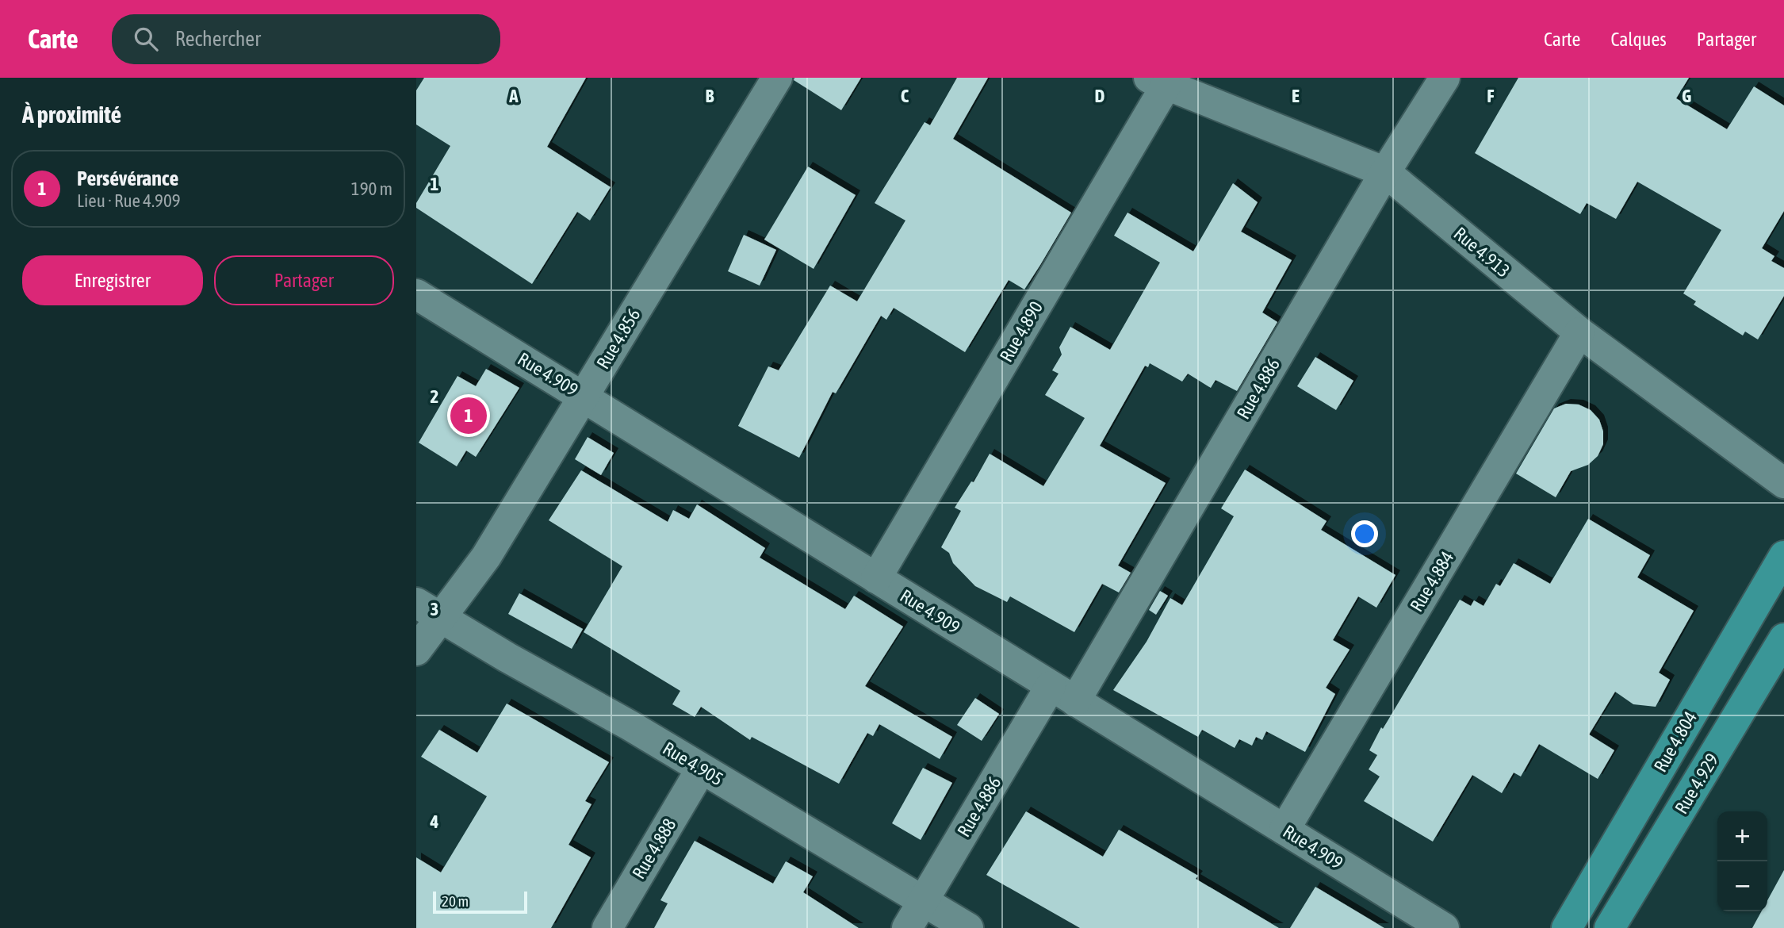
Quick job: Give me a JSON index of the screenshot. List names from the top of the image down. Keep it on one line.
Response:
{"streets":{"main road":["Rue 4.804","Rue 4.929"],"street":["Rue 4.913","Rue 4.890","Rue 4.856","Rue 4.909","Rue 4.886","Rue 4.884","Rue 4.905","Rue 4.888"]},"crossings":[["Rue 4.913","Rue 4.890"],["Rue 4.913","Rue 4.886"],["Rue 4.913","Rue 4.884"],["Rue 4.890","Rue 4.909"],["Rue 4.856","Rue 4.909"],["Rue 4.856","Rue 4.905"],["Rue 4.909","Rue 4.886"],["Rue 4.909","Rue 4.884"],["Rue 4.886","Rue 4.905"],["Rue 4.905","Rue 4.888"]],"scale_bar":"20 m","page":{"header":"Carte","search":"Rechercher","nav":["Carte","Calques","Partager"],"heading":"À proximité","list":[{"mark":"1","name":"Persévérance","note":"Lieu · Rue 4.909","value":"190 m"}],"buttons":["Enregistrer","Partager"],"pins":"1","map_buttons":["+","−"],"scale":"20 m"},"grid":{"columns":["A","B","C","D","E","F","G"],"rows":["1","2","3","4"]}}
